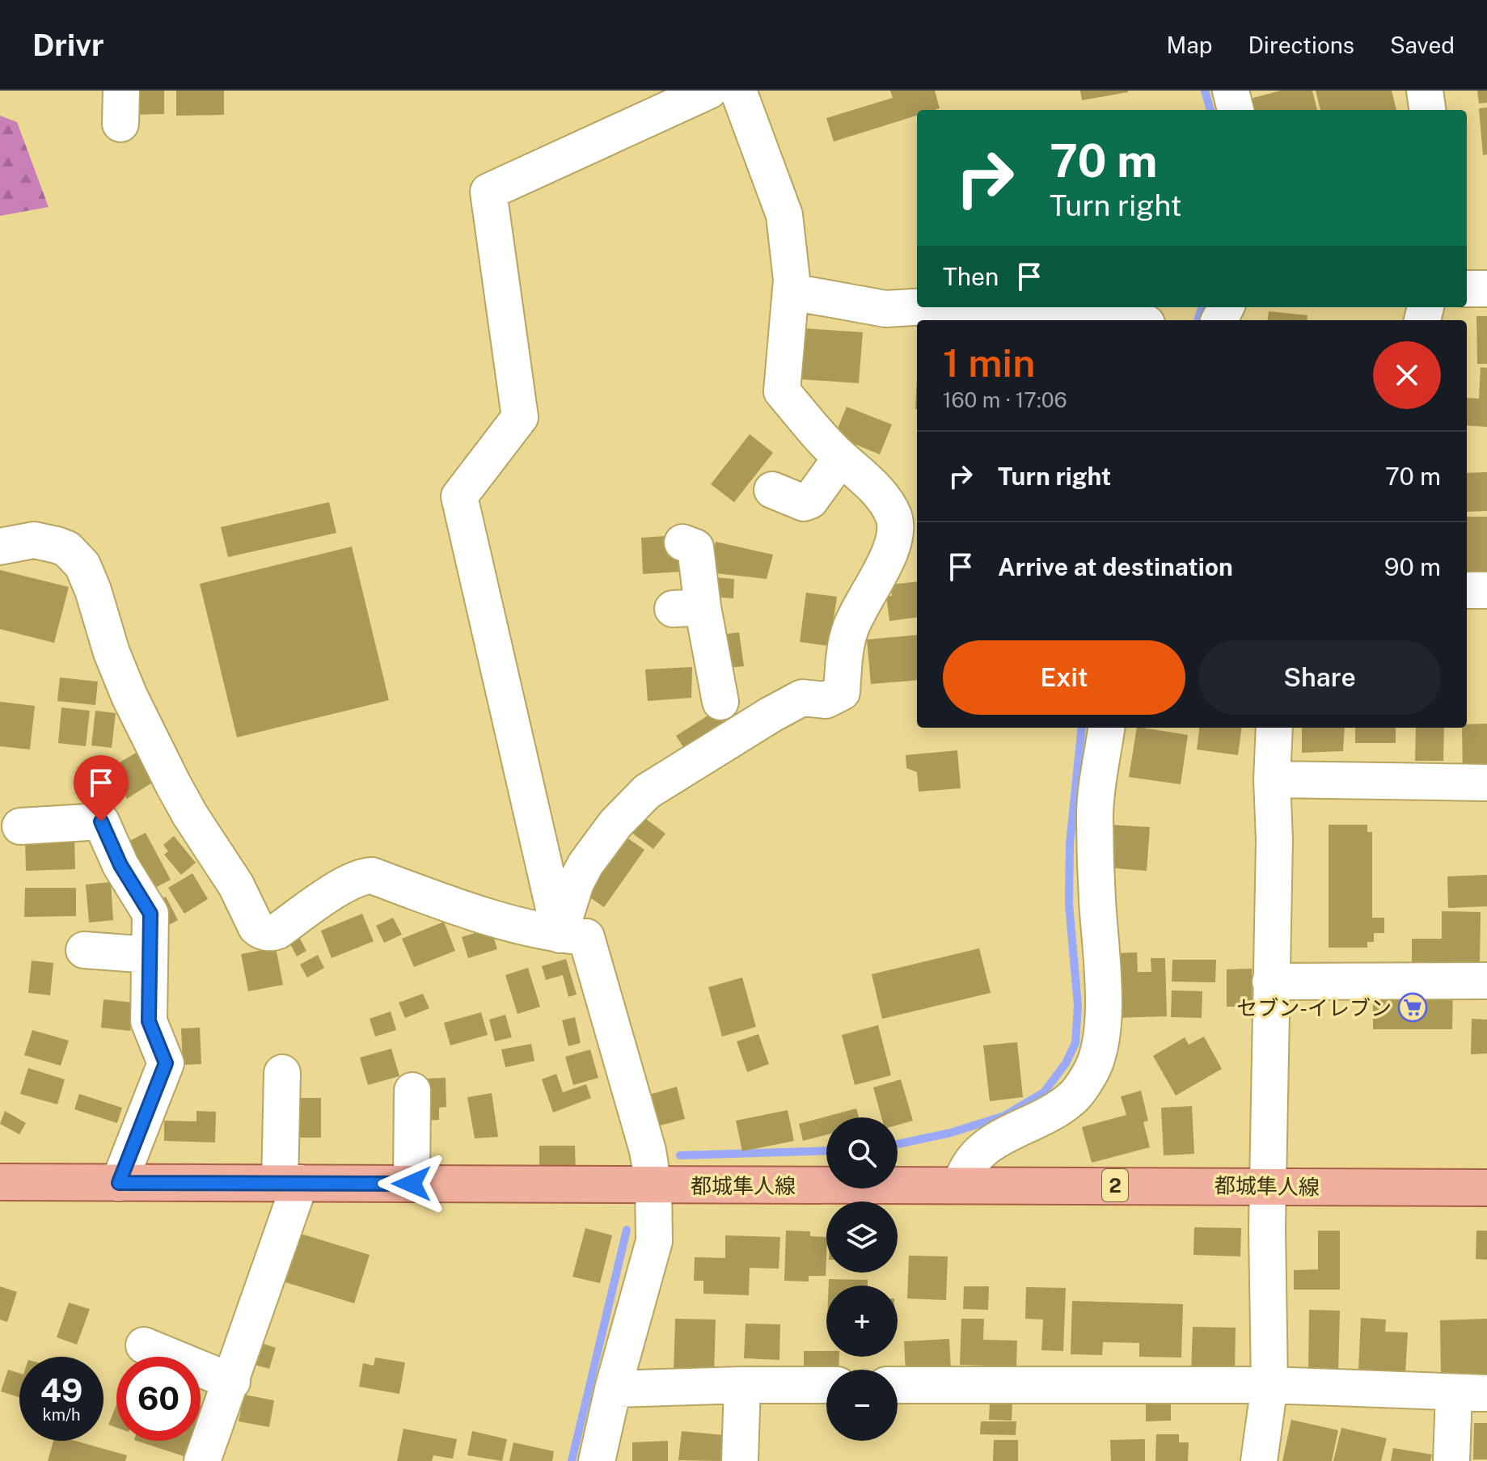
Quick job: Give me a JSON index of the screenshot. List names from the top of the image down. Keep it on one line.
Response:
{"streets":{"main road":["都城隼人線","2"]},"places":{"supermarket":["セブン-イレブン"]},"page":{"header":"Drivr","nav":["Map","Directions","Saved"],"turn":["70 m","Turn right"],"then":"Then","heading":["1 min","160 m · 17:06"],"list":[{"name":"Turn right","value":"70 m"},{"name":"Arrive at destination","value":"90 m"}],"buttons":["Exit","Share"],"map_buttons":["+","−"],"speed":"49 km/h","limit":"60"}}
